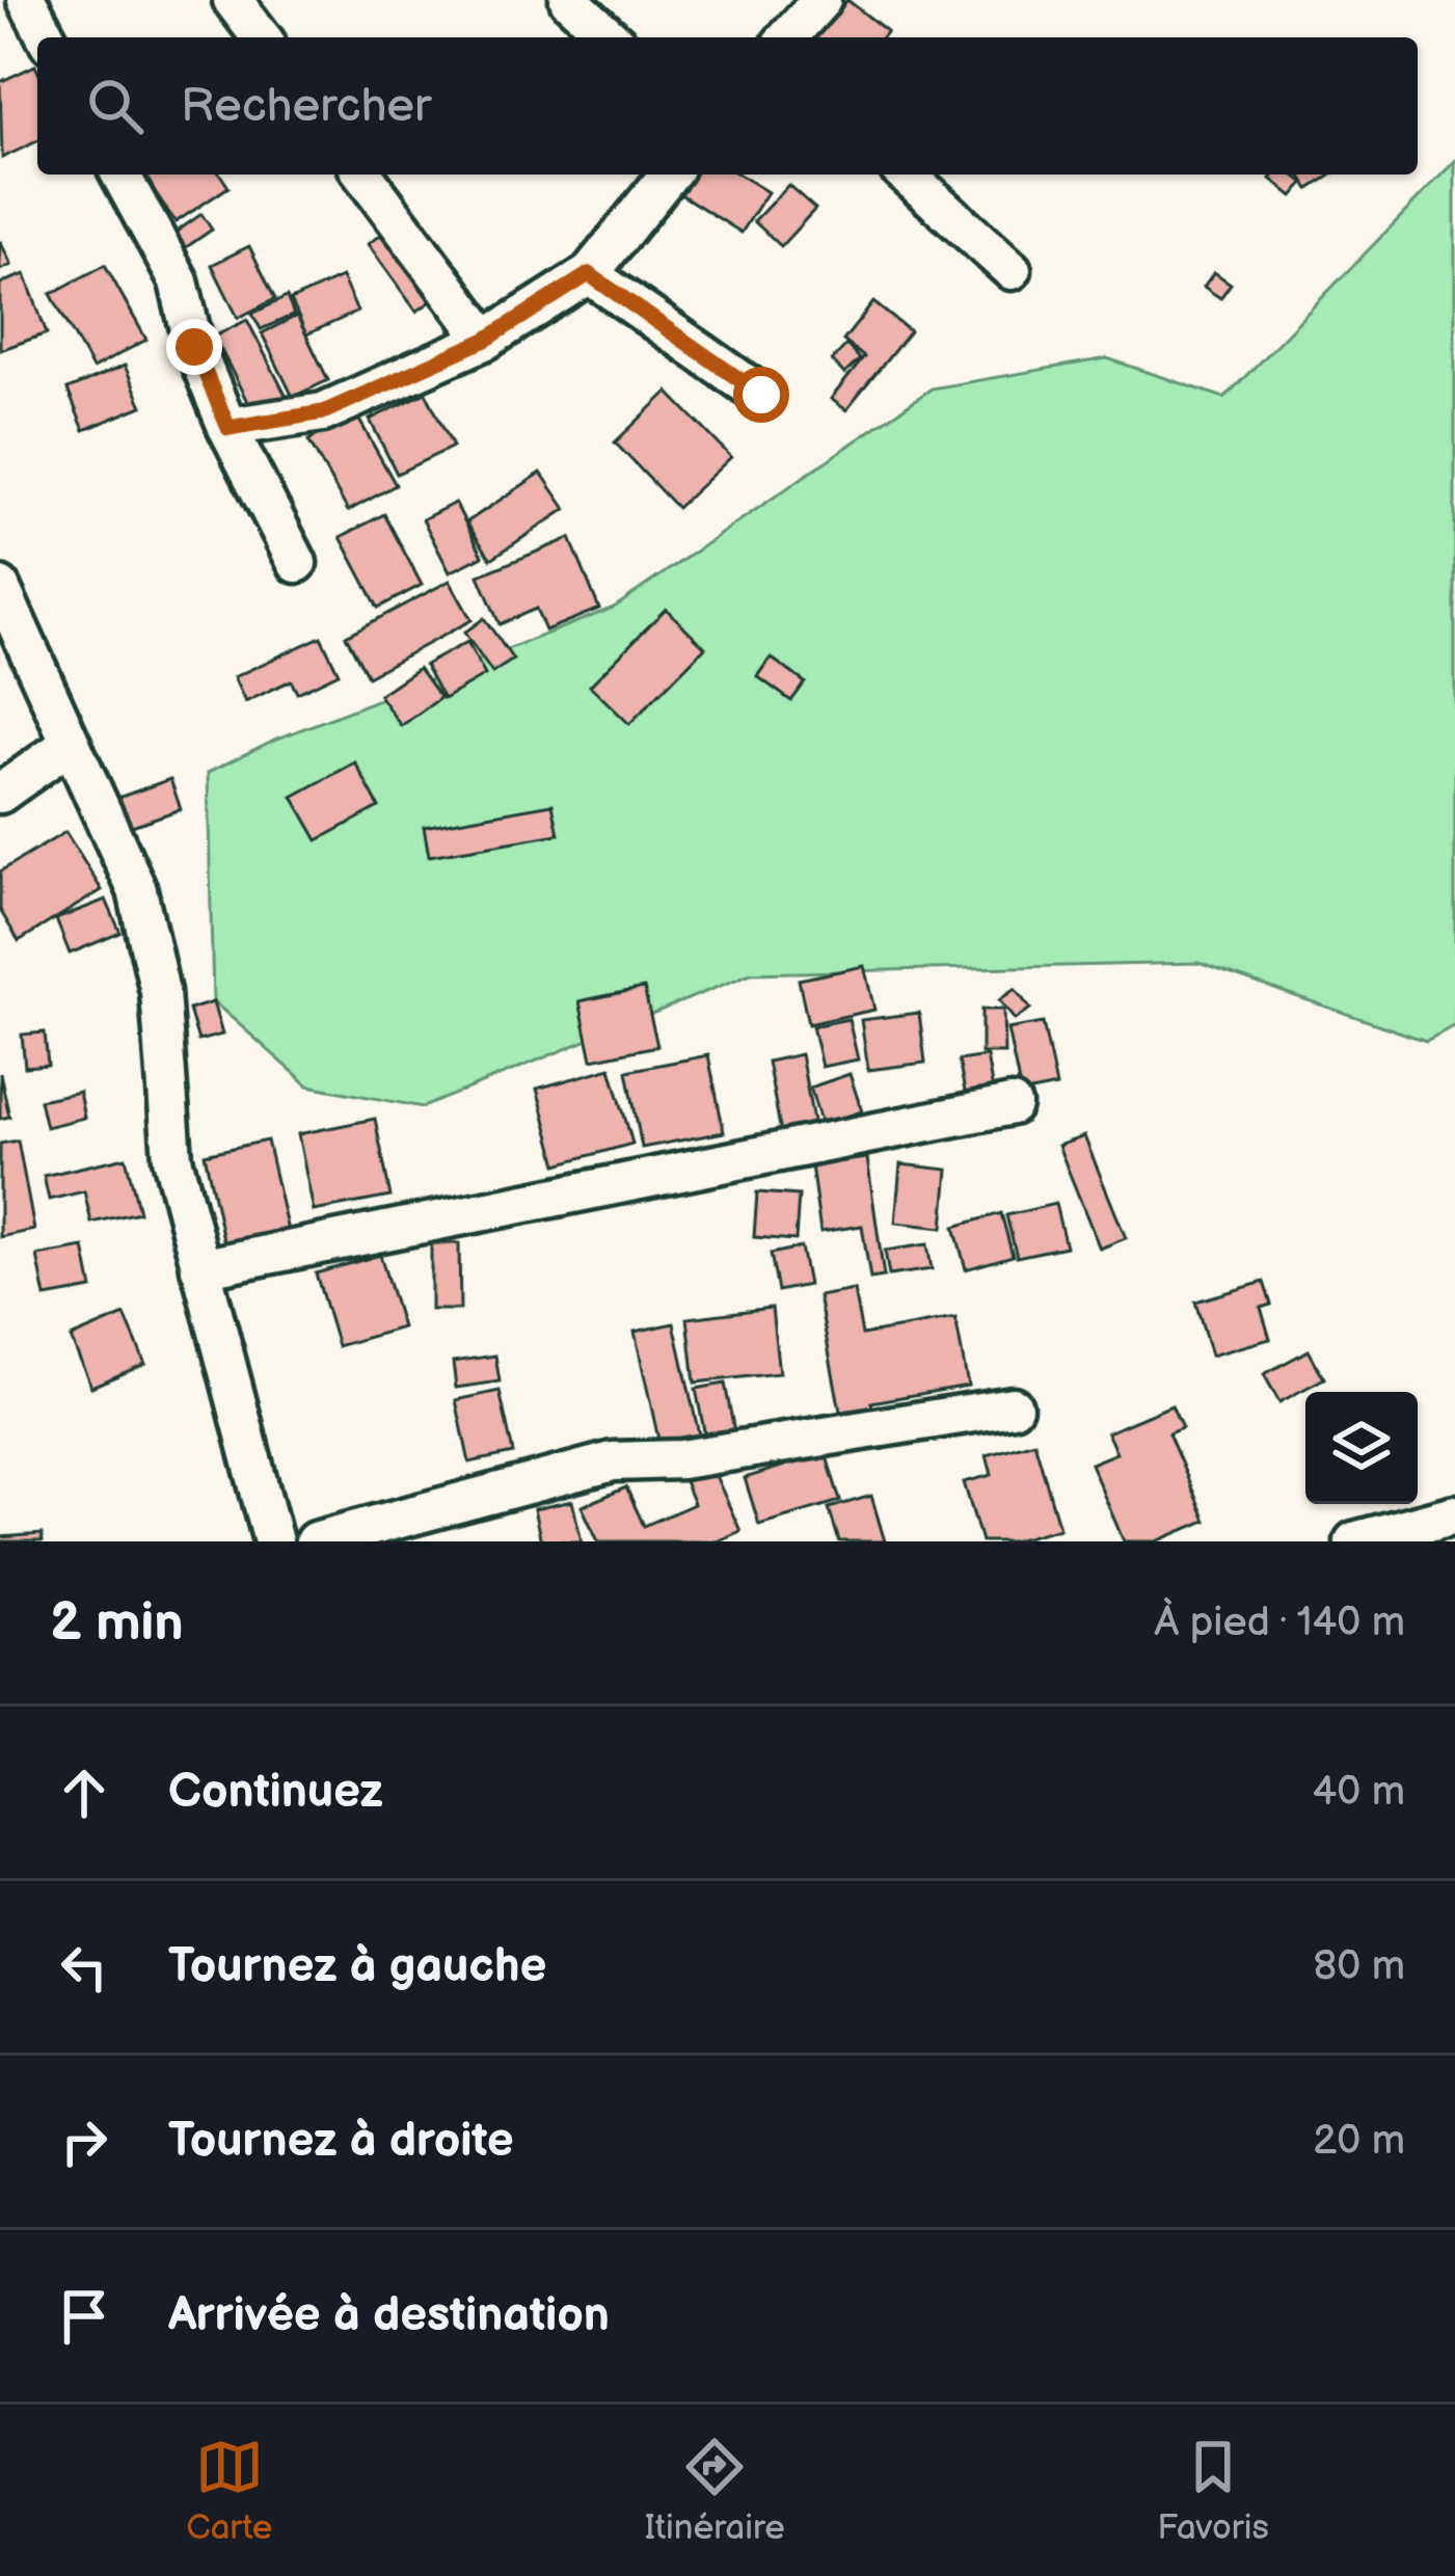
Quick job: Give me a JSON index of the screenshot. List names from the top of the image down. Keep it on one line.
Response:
{"page":{"search":"Rechercher","heading":["2 min","À pied · 140 m"],"list":[["Continuez","40 m"],["Tournez à gauche","80 m"],["Tournez à droite","20 m"],"Arrivée à destination"],"nav":["Carte","Itinéraire","Favoris"]}}
